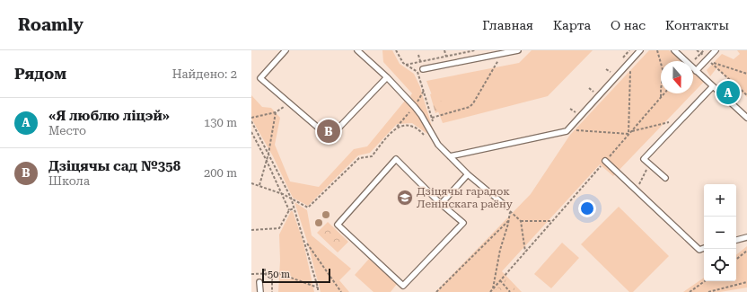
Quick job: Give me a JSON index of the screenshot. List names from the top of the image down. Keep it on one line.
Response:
{"places":{"school or university":["Дзіцячы гарадок Ленінскага раёну"]},"scale_bar":"50 m","north":"bottom","page":{"header":"Roamly","nav":["Главная","Карта","О нас","Контакты"],"heading":["Рядом","Найдено: 2"],"pins":["A","B"],"list":[{"mark":"A","name":"«Я люблю ліцэй»","note":"Место","value":"130 m"},{"mark":"B","name":"Дзіцячы сад №358","note":"Школа","value":"200 m"}],"map_buttons":["+","−"],"scale":"50 m"}}
